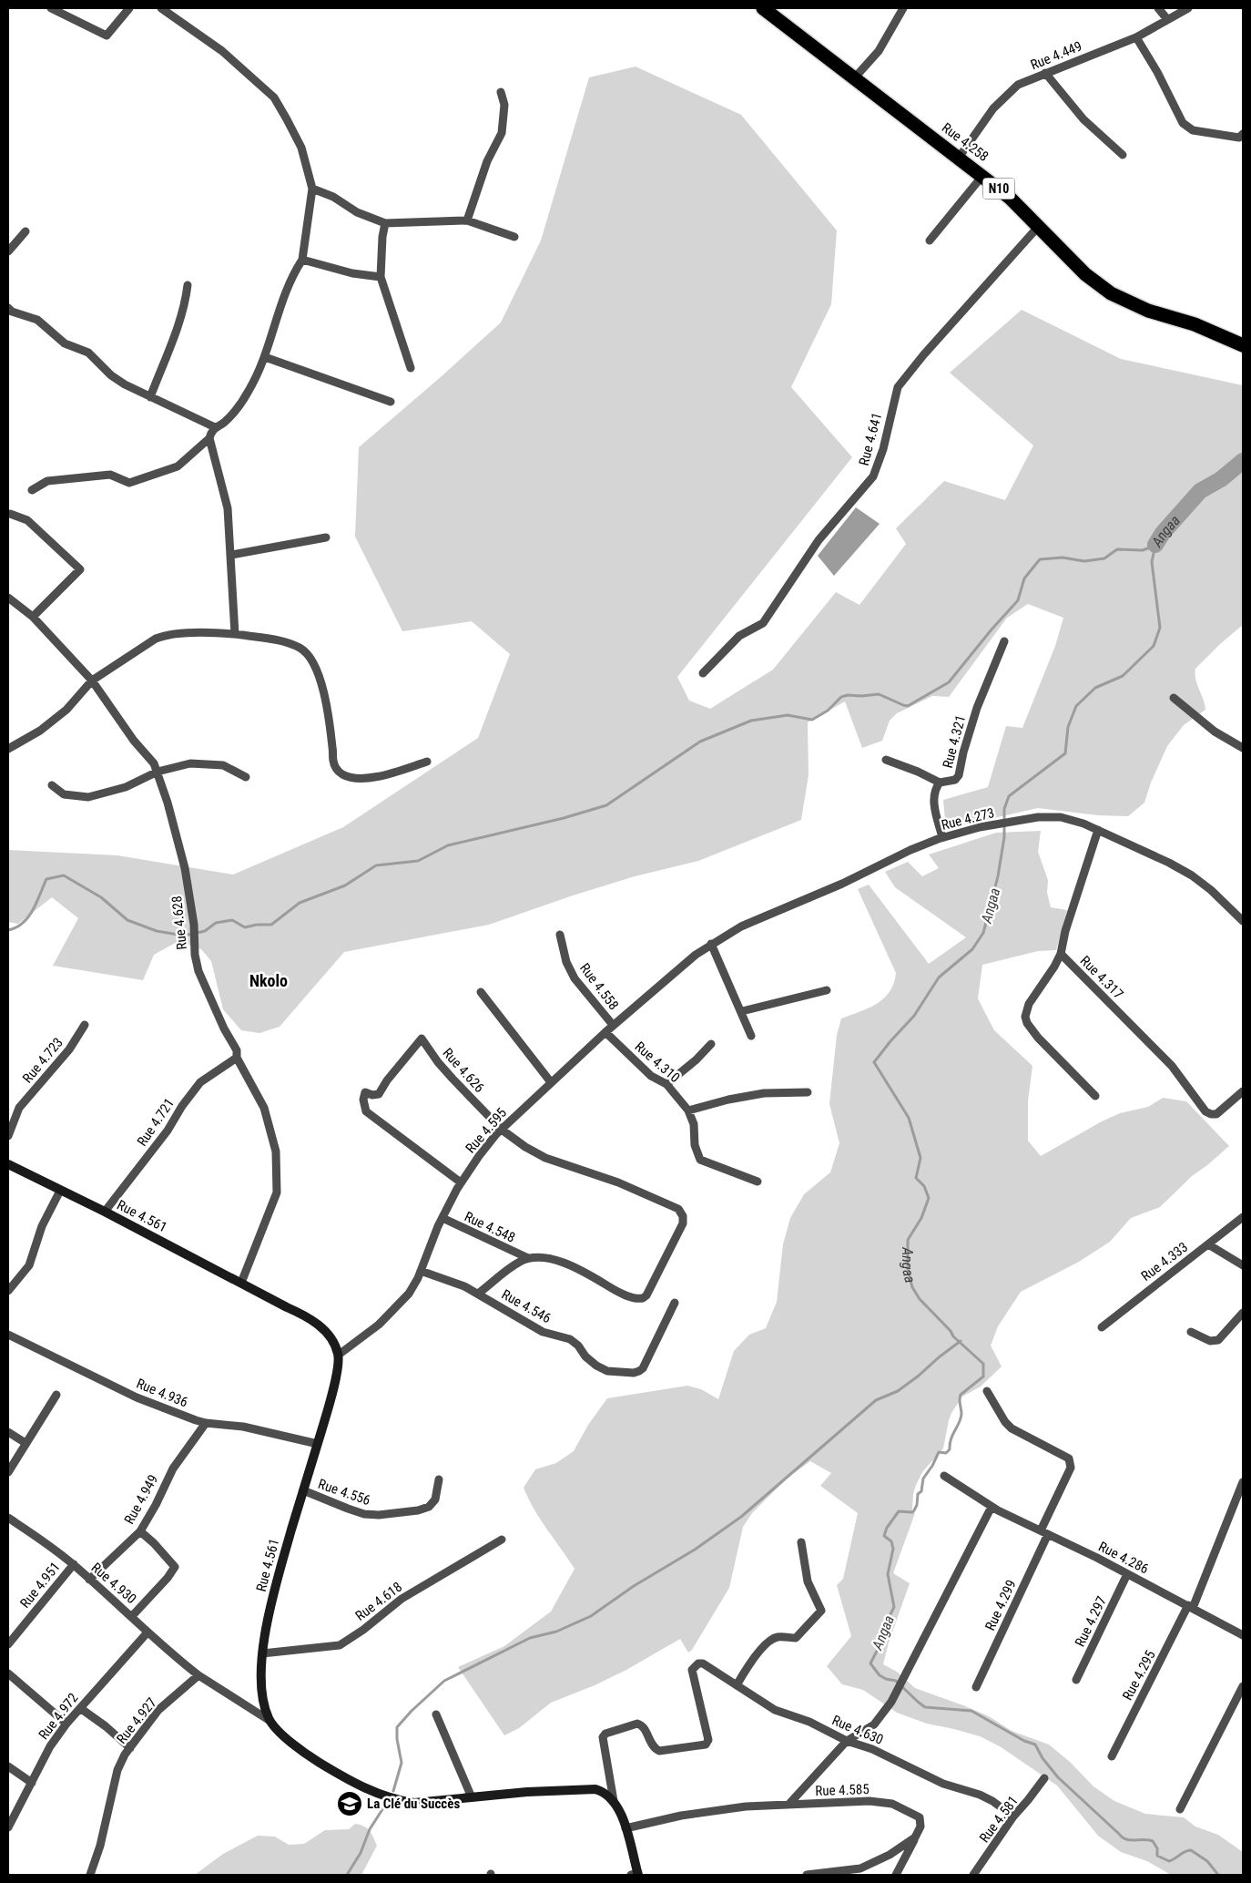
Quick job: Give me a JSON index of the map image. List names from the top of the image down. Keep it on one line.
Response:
{"streets":{"highway":["Rue 4.258","N10"],"main road":["Rue 4.561"],"street":["Rue 4.449","Rue 4.641","Rue 4.321","Rue 4.273","Rue 4.628","Rue 4.317","Rue 4.558","Rue 4.723","Rue 4.310","Rue 4.626","Rue 4.721","Rue 4.595","Rue 4.548","Rue 4.333","Rue 4.546","Rue 4.936","Rue 4.556","Rue 4.949","Rue 4.286","Rue 4.930","Rue 4.951","Rue 4.618","Rue 4.299","Rue 4.297","Rue 4.295","Rue 4.972","Rue 4.927","Rue 4.630","Rue 4.585","Rue 4.581"]},"crossings":[["Rue 4.449","Rue 4.258"],["Rue 4.258","Rue 4.641"],["Rue 4.321","Rue 4.273"],["Rue 4.273","Rue 4.317"],["Rue 4.273","Rue 4.595"],["Rue 4.628","Rue 4.721"],["Rue 4.628","Rue 4.561"],["Rue 4.558","Rue 4.595"],["Rue 4.310","Rue 4.595"],["Rue 4.626","Rue 4.595"],["Rue 4.626","Rue 4.548"],["Rue 4.721","Rue 4.561"],["Rue 4.595","Rue 4.561"],["Rue 4.595","Rue 4.548"],["Rue 4.595","Rue 4.546"],["Rue 4.561","Rue 4.936"],["Rue 4.561","Rue 4.556"],["Rue 4.561","Rue 4.618"],["Rue 4.561","Rue 4.630"],["Rue 4.561","Rue 4.585"],["Rue 4.936","Rue 4.949"],["Rue 4.949","Rue 4.930"],["Rue 4.286","Rue 4.299"],["Rue 4.286","Rue 4.297"],["Rue 4.286","Rue 4.295"],["Rue 4.930","Rue 4.951"],["Rue 4.930","Rue 4.972"],["Rue 4.930","Rue 4.927"],["Rue 4.630","Rue 4.581"]],"districts":["Nkolo"],"water":["Angaa"],"places":{"school or university":["La Clé du Succès"]}}
